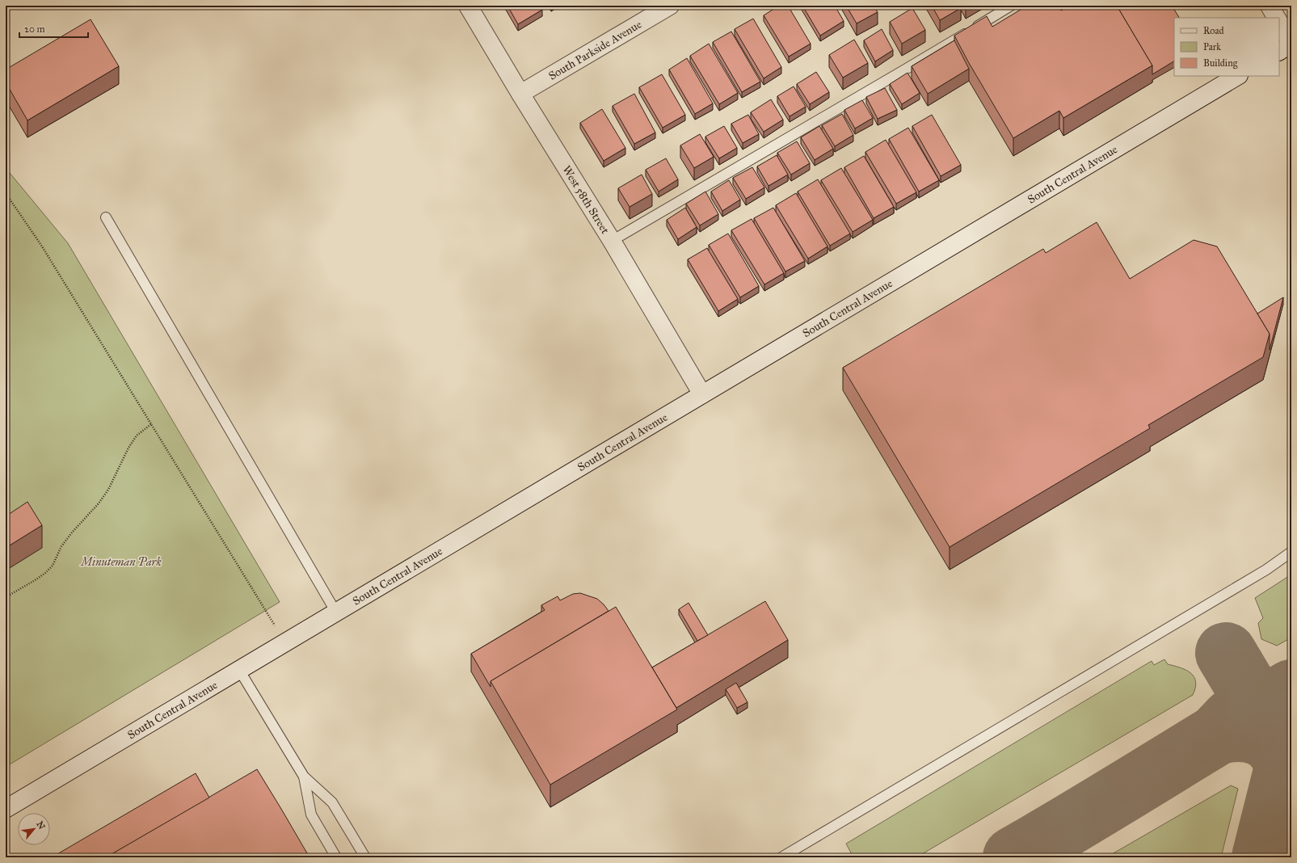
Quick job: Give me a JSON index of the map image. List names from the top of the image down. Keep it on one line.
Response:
{"streets":{"main road":["South Parkside Avenue","South Central Avenue","West 58th Street"]},"crossings":[["South Parkside Avenue","West 58th Street"],["South Central Avenue","West 58th Street"]],"parks":["Minuteman Park"],"legend":["Road","Park","Building"],"scale_bar":"20 m","north":"top right"}
